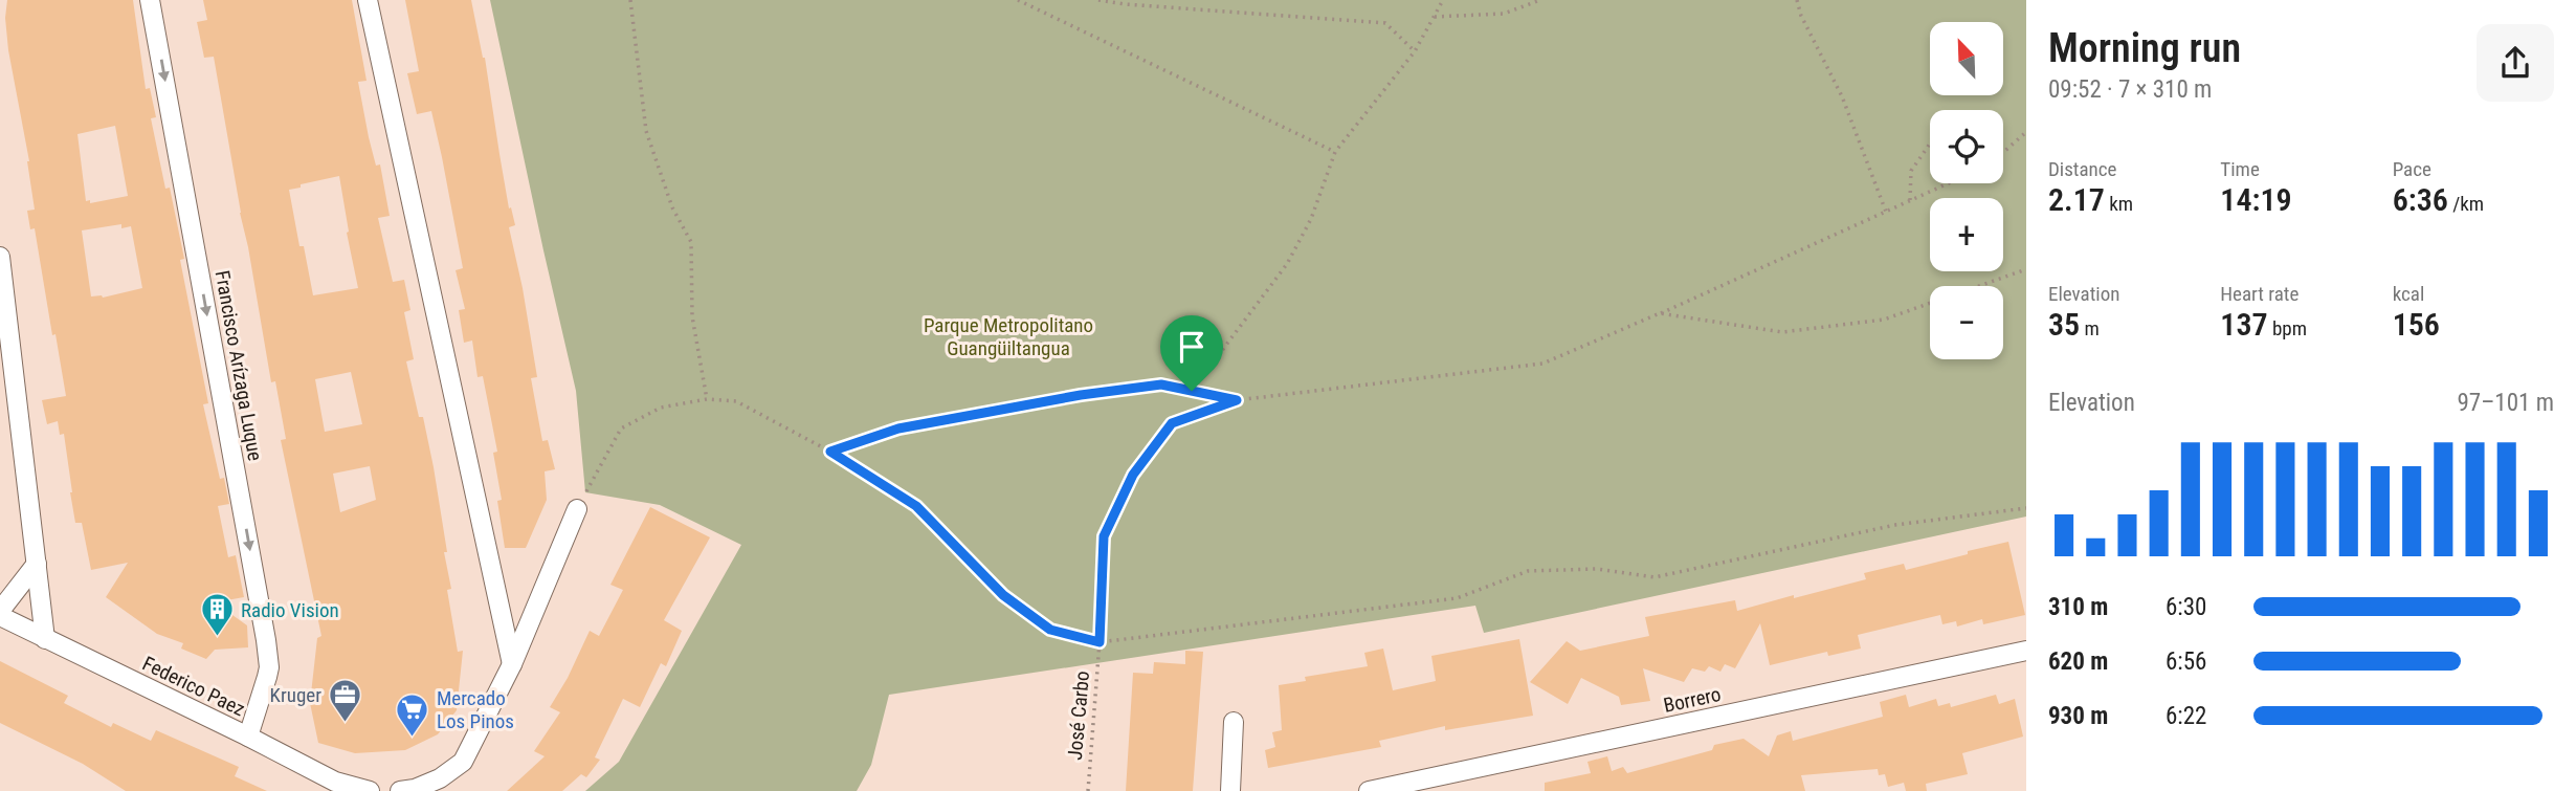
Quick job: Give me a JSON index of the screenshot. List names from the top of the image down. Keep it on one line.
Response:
{"streets":{"street":["Francisco Arízaga Luque","Federico Paez","Borrero"],"path":["José Carbo"]},"crossings":[["Francisco Arízaga Luque","Federico Paez"]],"one_way":["Francisco Arízaga Luque"],"parks":["Parque Metropolitano Guangüiltangua"],"places":{"building":["Radio Vision"],"office":["Kruger"],"supermarket":["Mercado Los Pinos"]},"north":"top left","page":{"heading":["Morning run","09:52 · 7 × 310 m"],"map_buttons":["+","−"],"stats":[["Distance","2.17 km"],["Time","14:19"],["Pace","6:36 /km"],["Elevation","35 m"],["Heart rate","137 bpm"],["kcal","156"]],"chart":["Elevation","97–101 m"],"list":[{"name":"310 m","note":"6:30"},{"name":"620 m","note":"6:56"},{"name":"930 m","note":"6:22"}]}}
